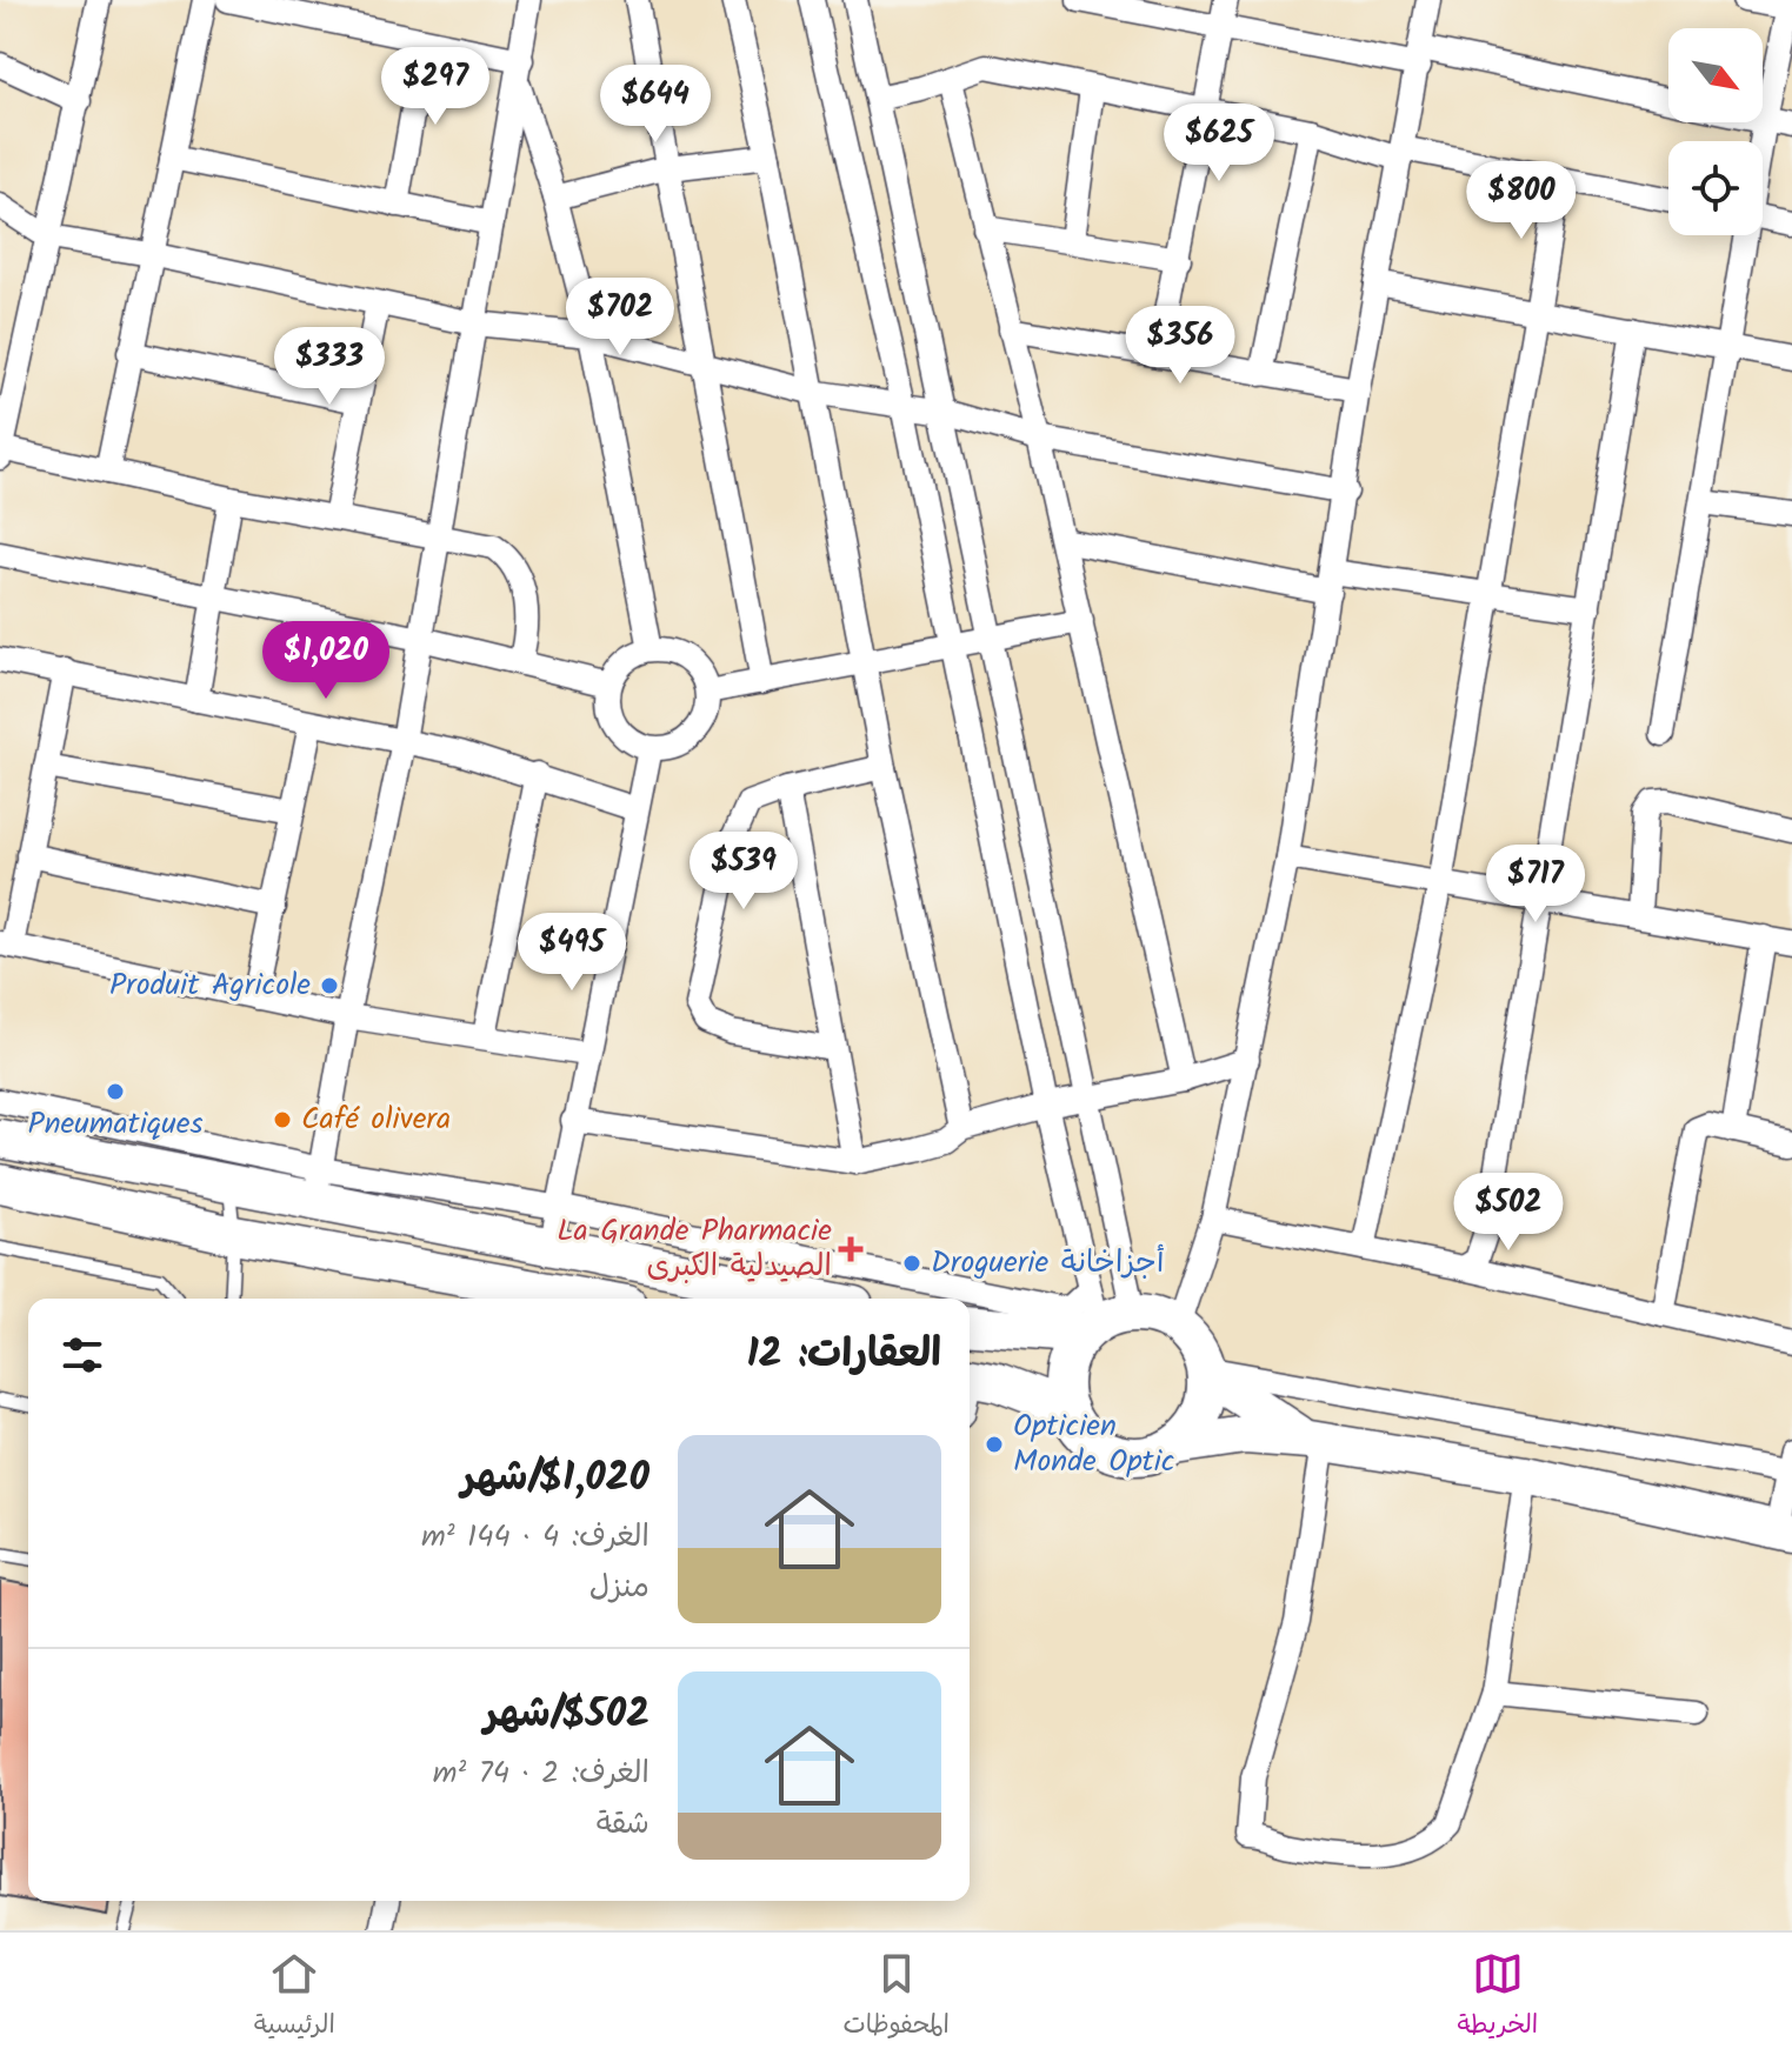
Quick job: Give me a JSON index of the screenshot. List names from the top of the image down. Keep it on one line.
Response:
{"places":{"other":["Produit Agricole","Pneumatiques","Café olivera","Droguerie أجزاخانة","Opticien Monde Optic"],"health":["La Grande Pharmacie الصيدلية الكبرى"]},"north":"bottom right","page":{"price":["$297","$644","$625","$800","$702","$356","$333","$1,020","$539","$717","$495","$502"],"heading":"العقارات: 12","list":[{"name":"$1,020/شهر","note":"الغرف: 4 · 144 m² · منزل"},{"name":"$502/شهر","note":"الغرف: 2 · 74 m² · شقة"}],"tabs":["الخريطة","المحفوظات","الرئيسية"]}}
